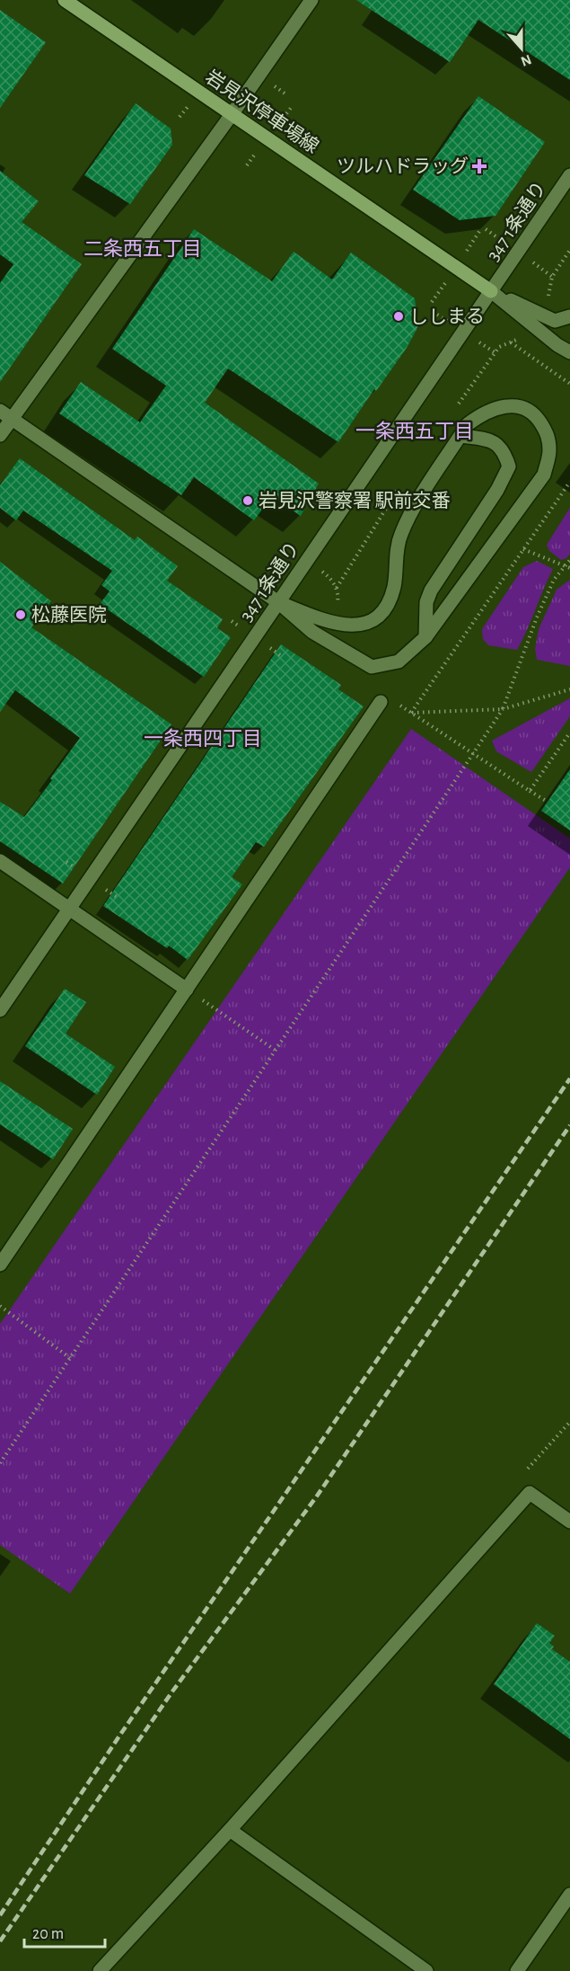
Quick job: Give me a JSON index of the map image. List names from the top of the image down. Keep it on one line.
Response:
{"streets":{"main road":["岩見沢停車場線"],"street":["347 1条通り"]},"crossings":[["岩見沢停車場線","347 1条通り"]],"districts":["二条西五丁目","一条西五丁目","一条西四丁目"],"places":{"health":["ツルハドラッグ"],"other":["ししまる","岩見沢警察署 駅前交番","松藤医院"]},"scale_bar":"20 m","north":"bottom"}
